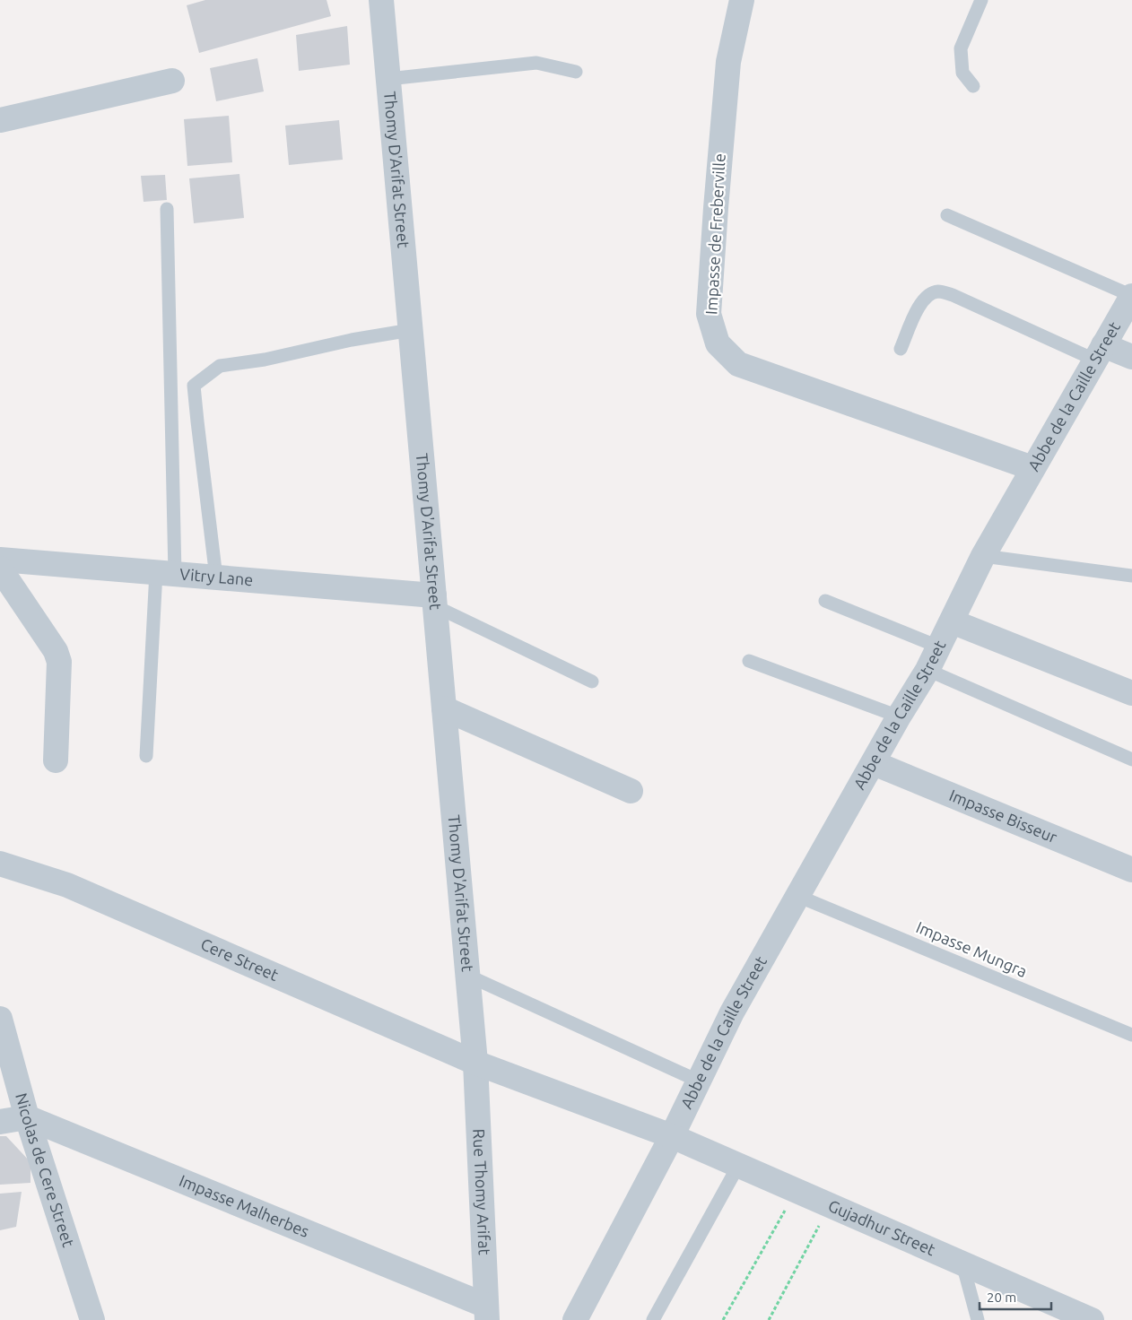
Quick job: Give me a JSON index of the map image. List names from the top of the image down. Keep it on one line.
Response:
{"streets":{"street":["Thomy D'Arifat Street","Impasse de Freberville","Abbe de la Caille Street","Vitry Lane","Impasse Bisseur","Cere Street","Nicolas de Cere Street","Rue Thomy Arifat","Impasse Malherbes","Gujadhur Street"],"lane":["Impasse Mungra"]},"crossings":[["Thomy D'Arifat Street","Vitry Lane"],["Thomy D'Arifat Street","Cere Street"],["Thomy D'Arifat Street","Rue Thomy Arifat"],["Impasse de Freberville","Abbe de la Caille Street"],["Abbe de la Caille Street","Impasse Bisseur"],["Abbe de la Caille Street","Impasse Mungra"],["Abbe de la Caille Street","Cere Street"],["Abbe de la Caille Street","Gujadhur Street"],["Cere Street","Rue Thomy Arifat"],["Cere Street","Gujadhur Street"],["Nicolas de Cere Street","Impasse Malherbes"],["Rue Thomy Arifat","Impasse Malherbes"]],"scale_bar":"20 m"}
